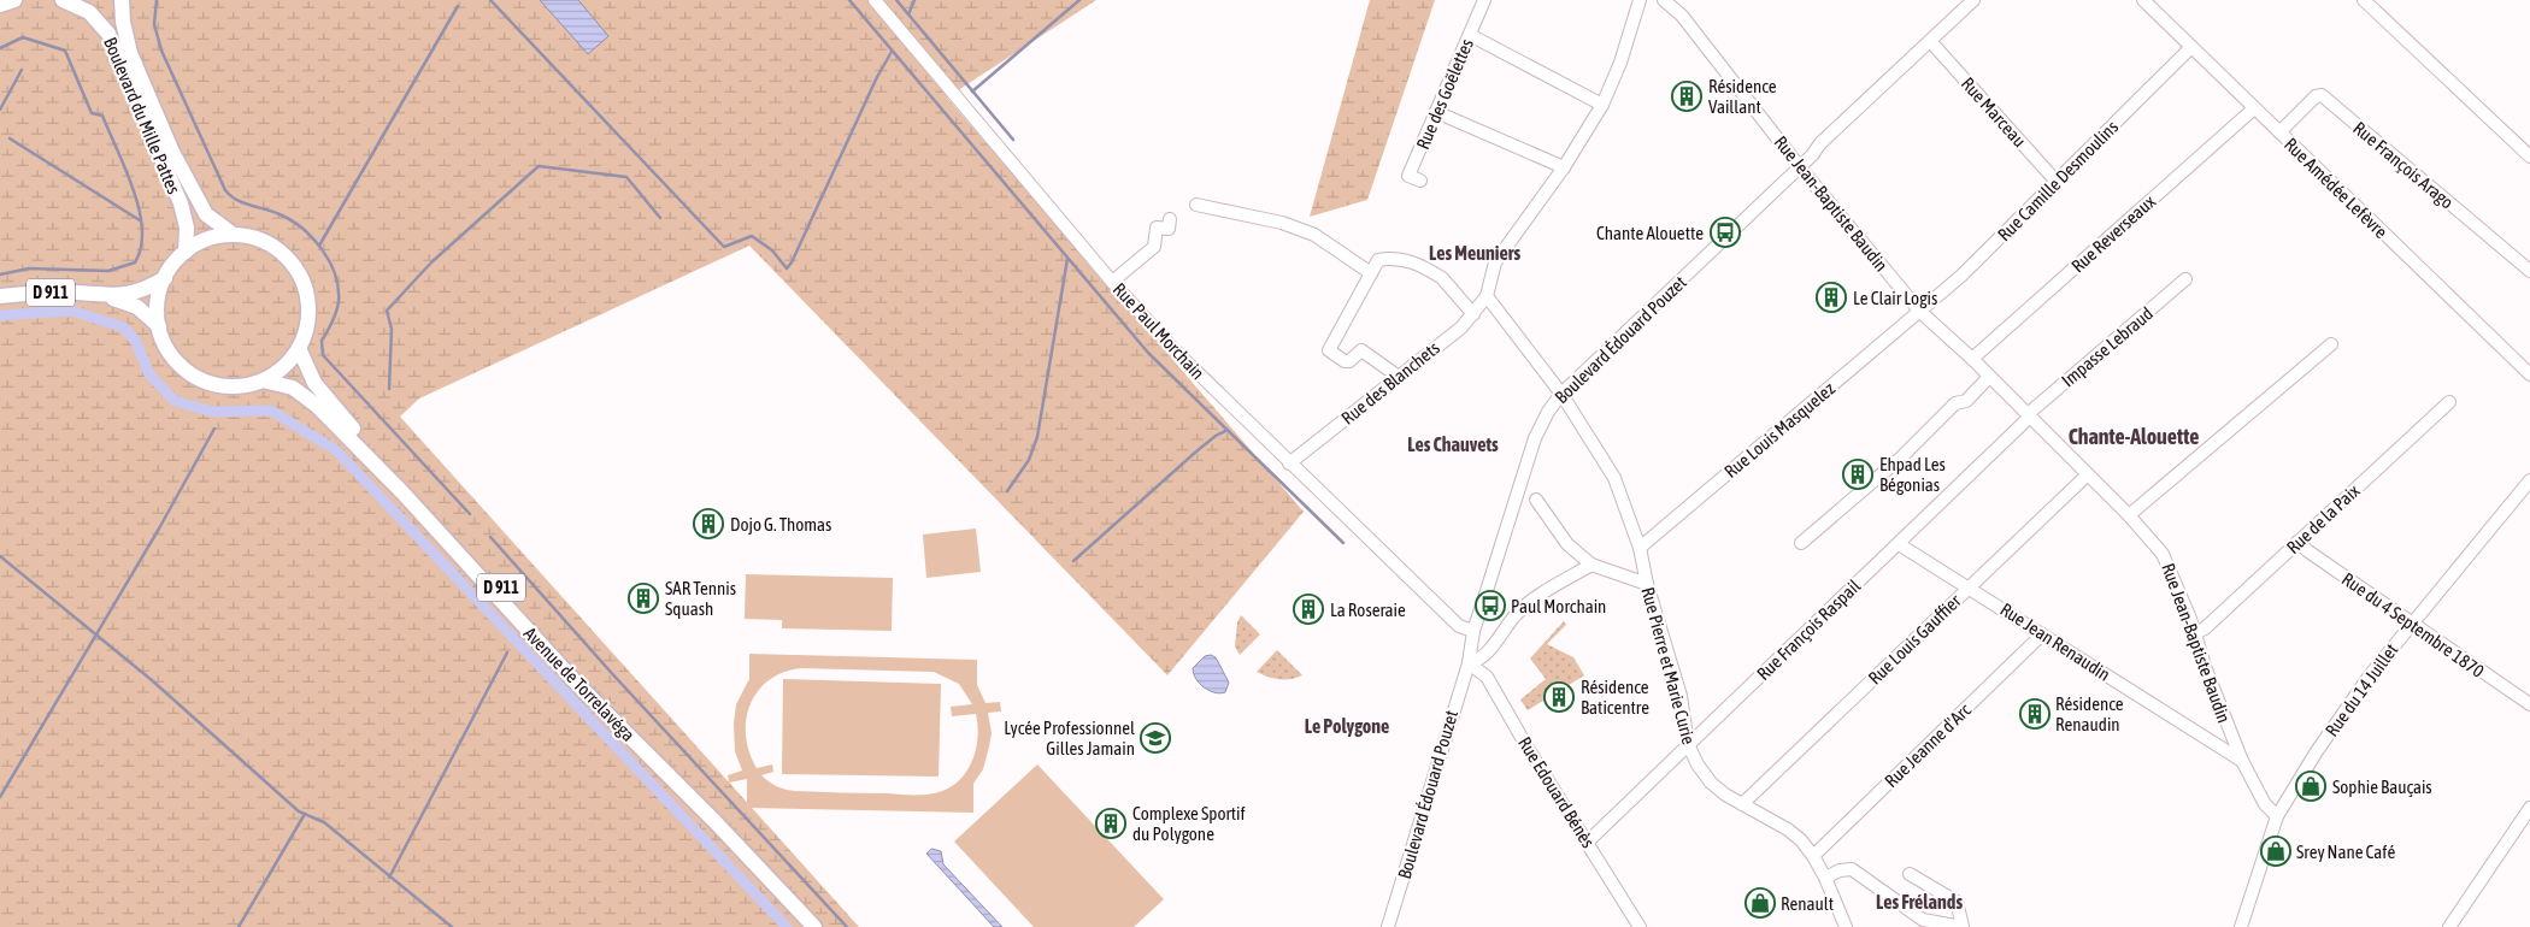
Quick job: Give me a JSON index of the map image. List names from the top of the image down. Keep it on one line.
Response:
{"streets":{"main road":["Boulevard du Mille Pattes","D 911","Avenue de Torrelavéga"],"street":["Rue des Goëlettes","Rue Marceau","Rue François Arago","Rue Camille Desmoulins","Rue Amédée Lefèvre","Rue Jean-Baptiste Baudin","Rue Reverseaux","Rue Paul Morchain","Boulevard Édouard Pouzet","Impasse Lebraud","Rue des Blanchets","Rue Louis Masquelez","Rue de la Paix","Rue du 4 Septembre 1870","Rue François Raspail","Rue Louis Gauffier","Rue Jean Renaudin","Rue Pierre et Marie Curie","Rue du 14 Juillet","Rue Jeanne d'Arc","Rue Edouard Bénès"]},"crossings":[["Rue Marceau","Rue Camille Desmoulins"],["Rue Marceau","Boulevard Édouard Pouzet"],["Boulevard du Mille Pattes","D 911"],["Boulevard du Mille Pattes","Avenue de Torrelavéga"],["Rue François Arago","Rue Amédée Lefèvre"],["Rue Camille Desmoulins","Rue Amédée Lefèvre"],["Rue Camille Desmoulins","Rue Jean-Baptiste Baudin"],["Rue Camille Desmoulins","Rue Louis Masquelez"],["Rue Amédée Lefèvre","Rue Reverseaux"],["Rue Jean-Baptiste Baudin","Rue Reverseaux"],["Rue Jean-Baptiste Baudin","Boulevard Édouard Pouzet"],["Rue Jean-Baptiste Baudin","Impasse Lebraud"],["Rue Jean-Baptiste Baudin","Rue Louis Masquelez"],["Rue Jean-Baptiste Baudin","Rue de la Paix"],["Rue Jean-Baptiste Baudin","Rue François Raspail"],["Rue Jean-Baptiste Baudin","Rue Louis Gauffier"],["Rue Jean-Baptiste Baudin","Rue Jean Renaudin"],["Rue Jean-Baptiste Baudin","Rue du 14 Juillet"],["D 911","Avenue de Torrelavéga"],["Rue Paul Morchain","Boulevard Édouard Pouzet"],["Rue Paul Morchain","Rue des Blanchets"],["Boulevard Édouard Pouzet","Rue Pierre et Marie Curie"],["Boulevard Édouard Pouzet","Rue Edouard Bénès"],["Impasse Lebraud","Rue François Raspail"],["Rue des Blanchets","Rue Pierre et Marie Curie"],["Rue Louis Masquelez","Rue Pierre et Marie Curie"],["Rue de la Paix","Rue du 4 Septembre 1870"],["Rue du 4 Septembre 1870","Rue du 14 Juillet"],["Rue François Raspail","Rue Jean Renaudin"],["Rue François Raspail","Rue Pierre et Marie Curie"],["Rue François Raspail","Rue Edouard Bénès"],["Rue Louis Gauffier","Rue Jean Renaudin"],["Rue Louis Gauffier","Rue Pierre et Marie Curie"],["Rue Jean Renaudin","Rue Jeanne d'Arc"],["Rue Pierre et Marie Curie","Rue Jeanne d'Arc"]],"districts":["Les Meuniers","Chante-Alouette","Les Chauvets","Le Polygone","Les Frélands"],"places":{"building":["Résidence Vaillant","Le Clair Logis","Ehpad Les Bégonias","Dojo G. Thomas","SAR Tennis Squash","La Roseraie","Résidence Baticentre","Résidence Renaudin","Complexe Sportif du Polygone"],"bus stop":["Chante Alouette","Paul Morchain"],"school or university":["Lycée Professionnel Gilles Jamain"],"shop":["Sophie Bauçais","Srey Nane Café","Renault"]}}
